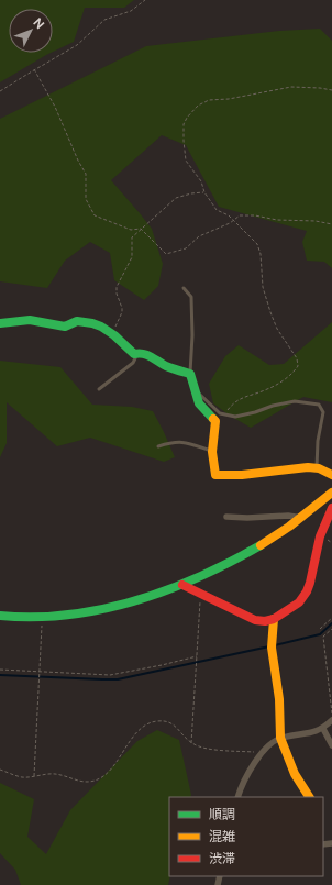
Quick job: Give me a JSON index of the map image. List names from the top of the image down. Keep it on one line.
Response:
{"legend":["順調","混雑","渋滞"],"north":"top right"}
